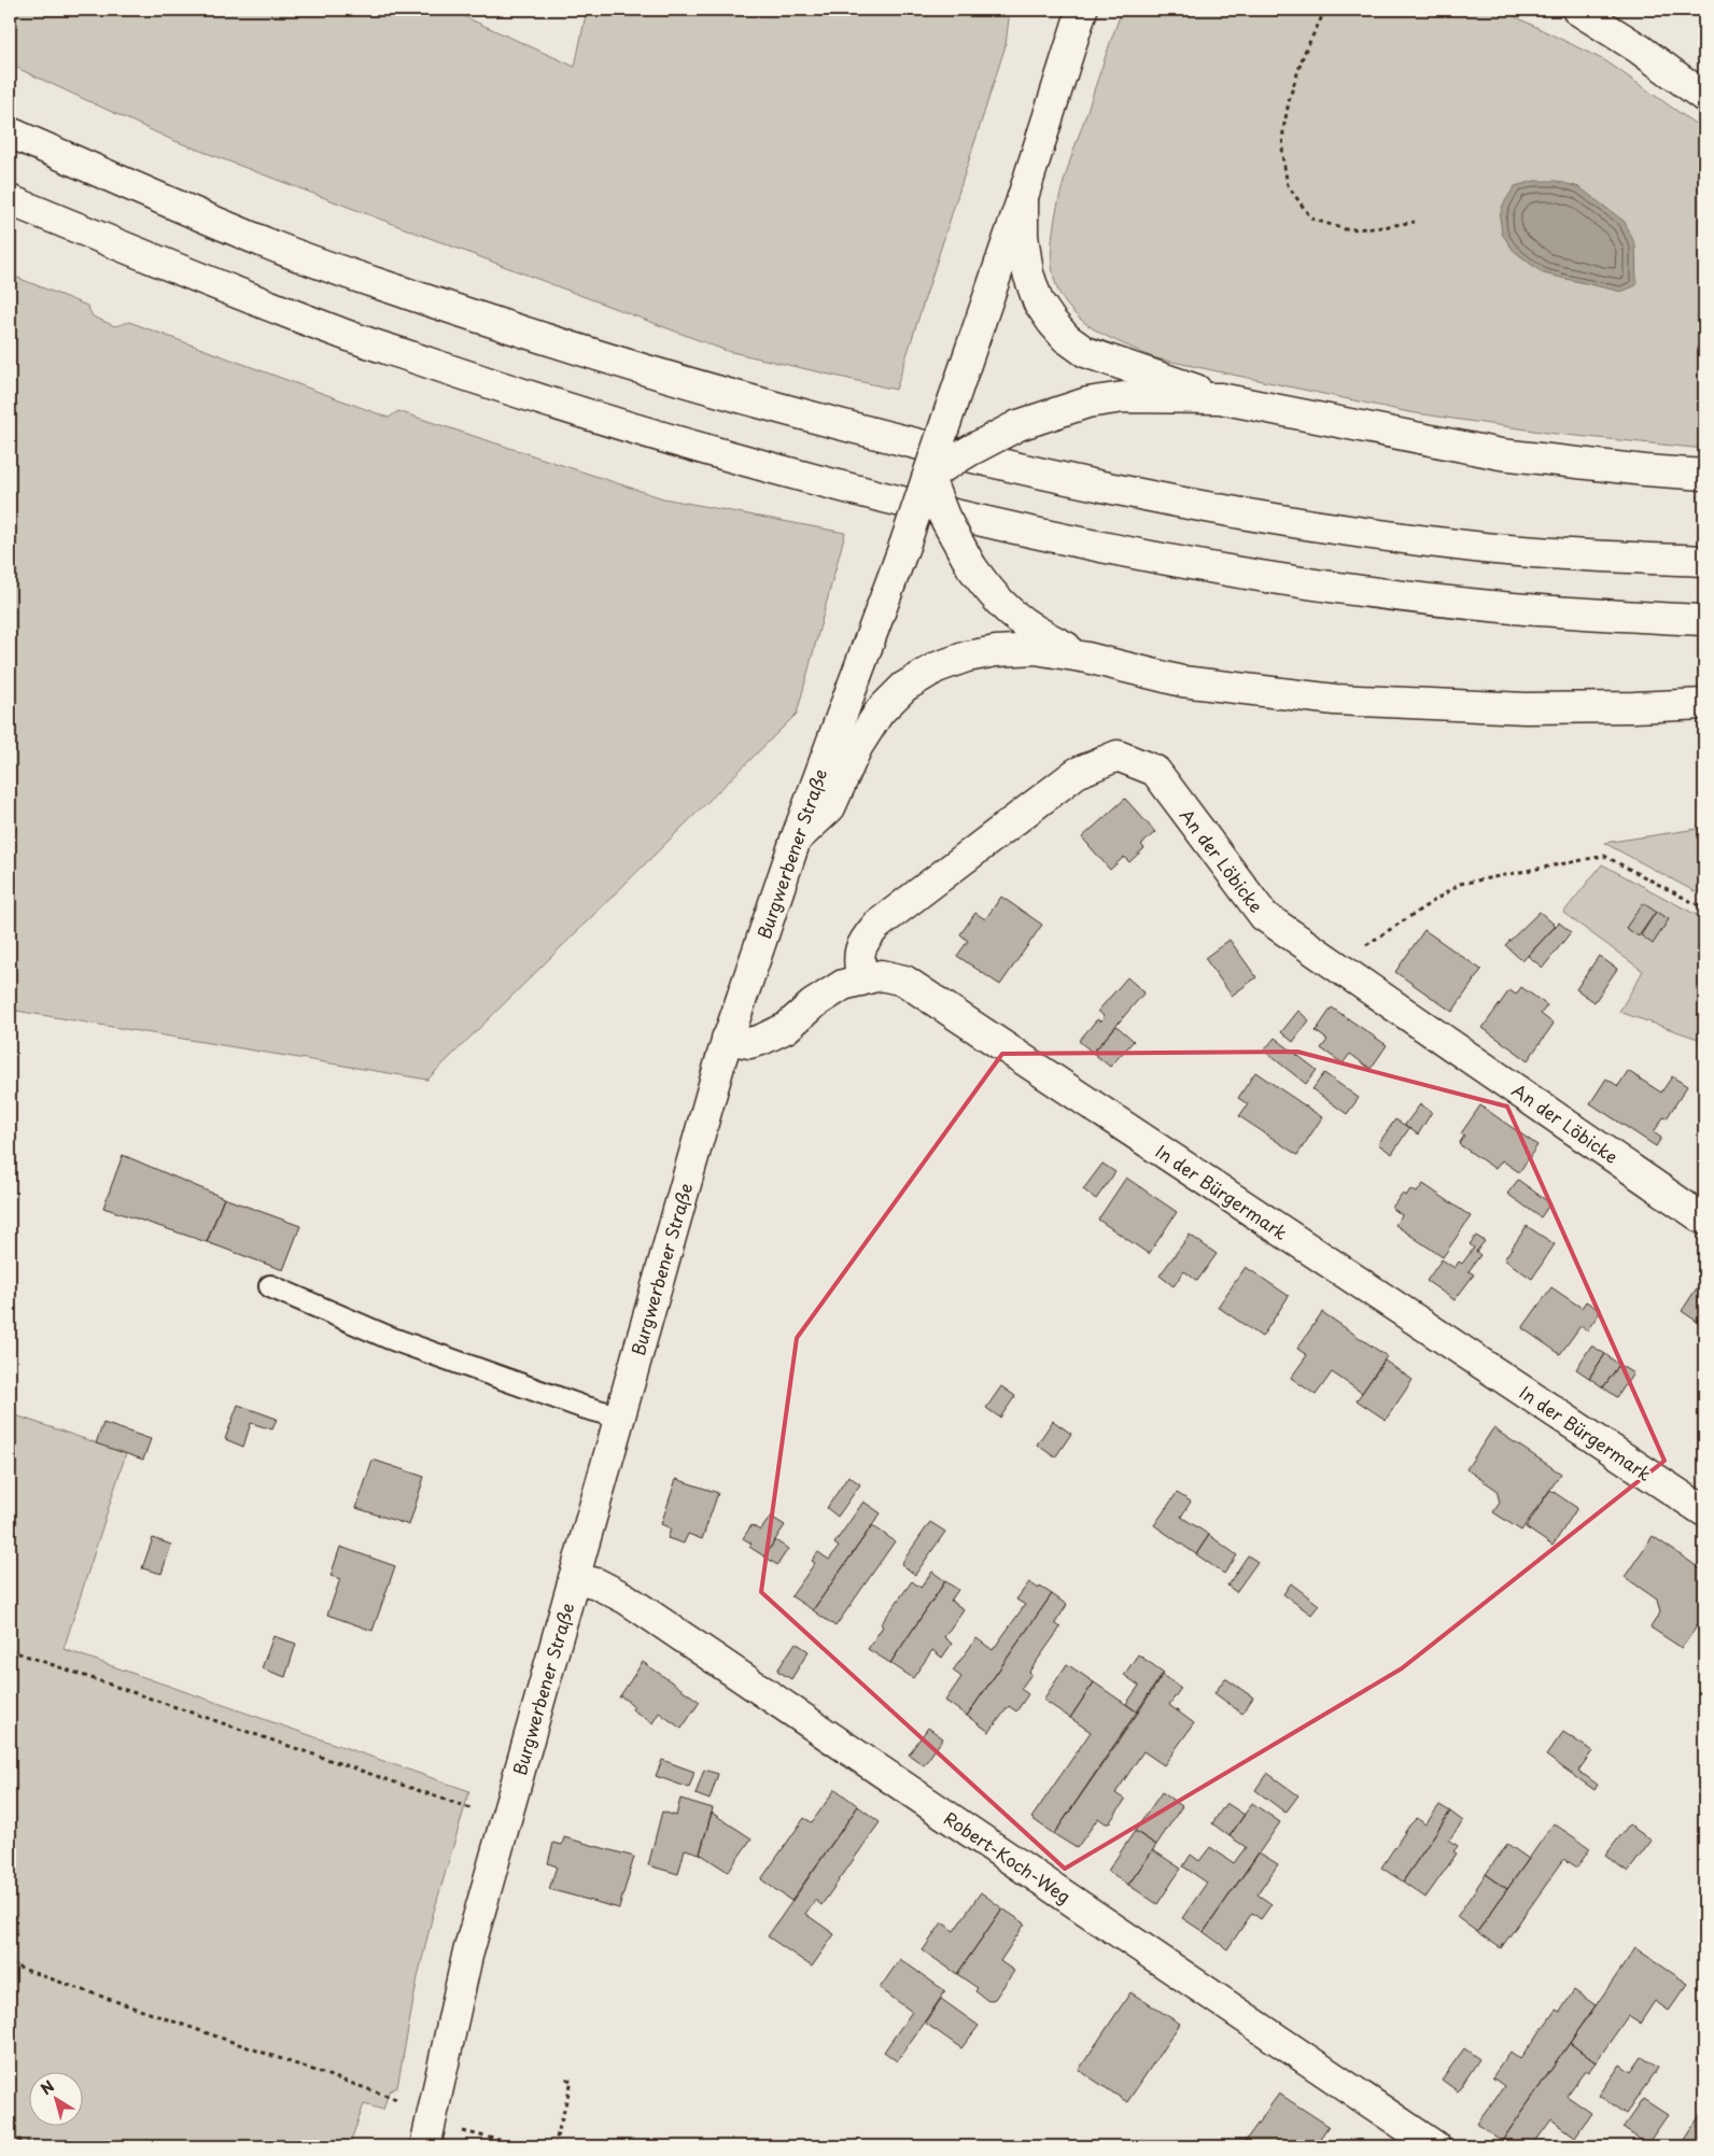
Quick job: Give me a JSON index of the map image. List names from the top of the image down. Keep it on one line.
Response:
{"streets":{"main road":["Burgwerbener Straße","An der Löbicke","In der Bürgermark","Robert-Koch-Weg"]},"crossings":[["Burgwerbener Straße","In der Bürgermark"],["Burgwerbener Straße","Robert-Koch-Weg"],["An der Löbicke","In der Bürgermark"]],"north":"top left"}
